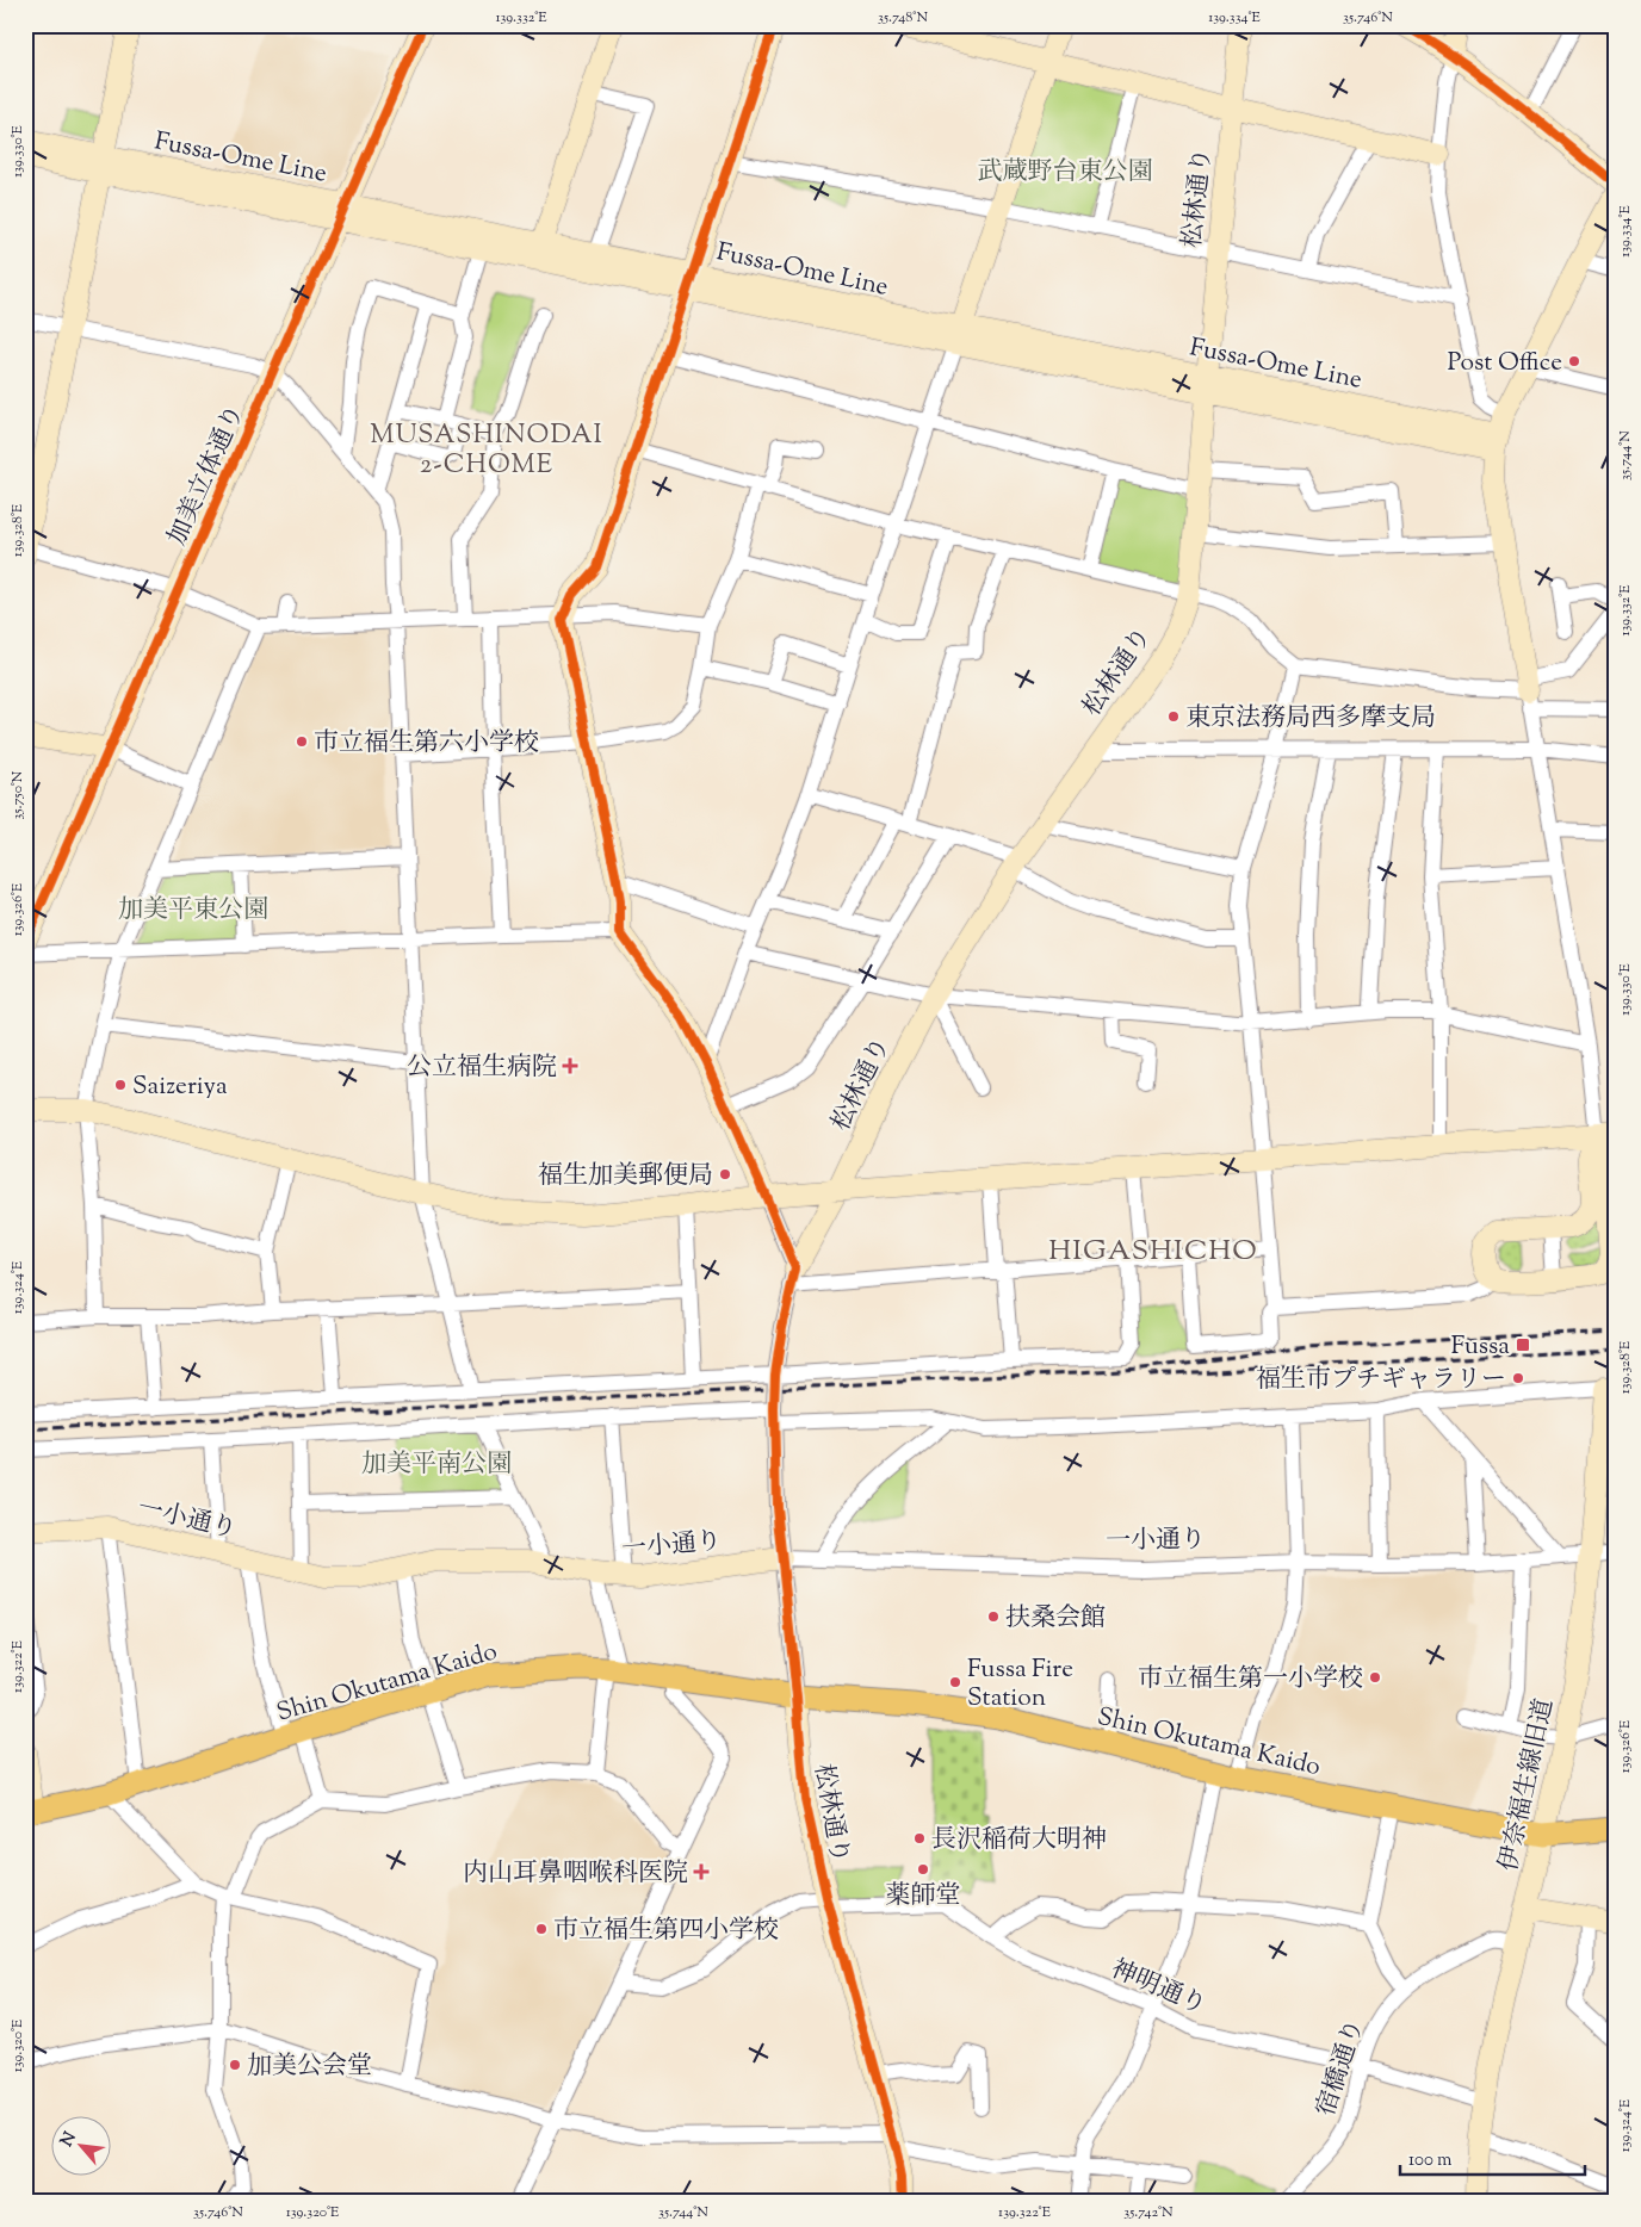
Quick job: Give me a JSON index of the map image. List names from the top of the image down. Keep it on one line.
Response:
{"streets":{"main road":["Shin Okutama Kaido"],"street":["Fussa-Ome Line","松林通り","加美立体通り","一小通り","伊奈福生線旧道","神明通り","宿橋通り"]},"crossings":[["Fussa-Ome Line","松林通り"],["Fussa-Ome Line","加美立体通り"],["松林通り","一小通り"],["松林通り","Shin Okutama Kaido"],["松林通り","神明通り"],["一小通り","伊奈福生線旧道"],["Shin Okutama Kaido","伊奈福生線旧道"],["伊奈福生線旧道","神明通り"],["伊奈福生線旧道","宿橋通り"],["神明通り","宿橋通り"]],"districts":["MUSASHINODAI 2-CHOME","HIGASHICHO"],"parks":["武蔵野台東公園","加美平東公園","加美平南公園"],"places":{"other":["Post Office","東京法務局西多摩支局","市立福生第六小学校","Saizeriya","福生加美郵便局","福生市プチギャラリー","扶桑会館","市立福生第一小学校","Fussa Fire Station","長沢稲荷大明神","薬師堂","市立福生第四小学校","加美公会堂"],"health":["公立福生病院","内山耳鼻咽喉科医院"],"transit":["Fussa"]},"scale_bar":"100 m","north":"top left","coordinates":["139.332°E","35.748°N","139.334°E","35.746°N","139.330°E","35.744°N","139.328°E","35.750°N","139.326°E","139.324°E","139.322°E","139.320°E","35.742°N"]}
